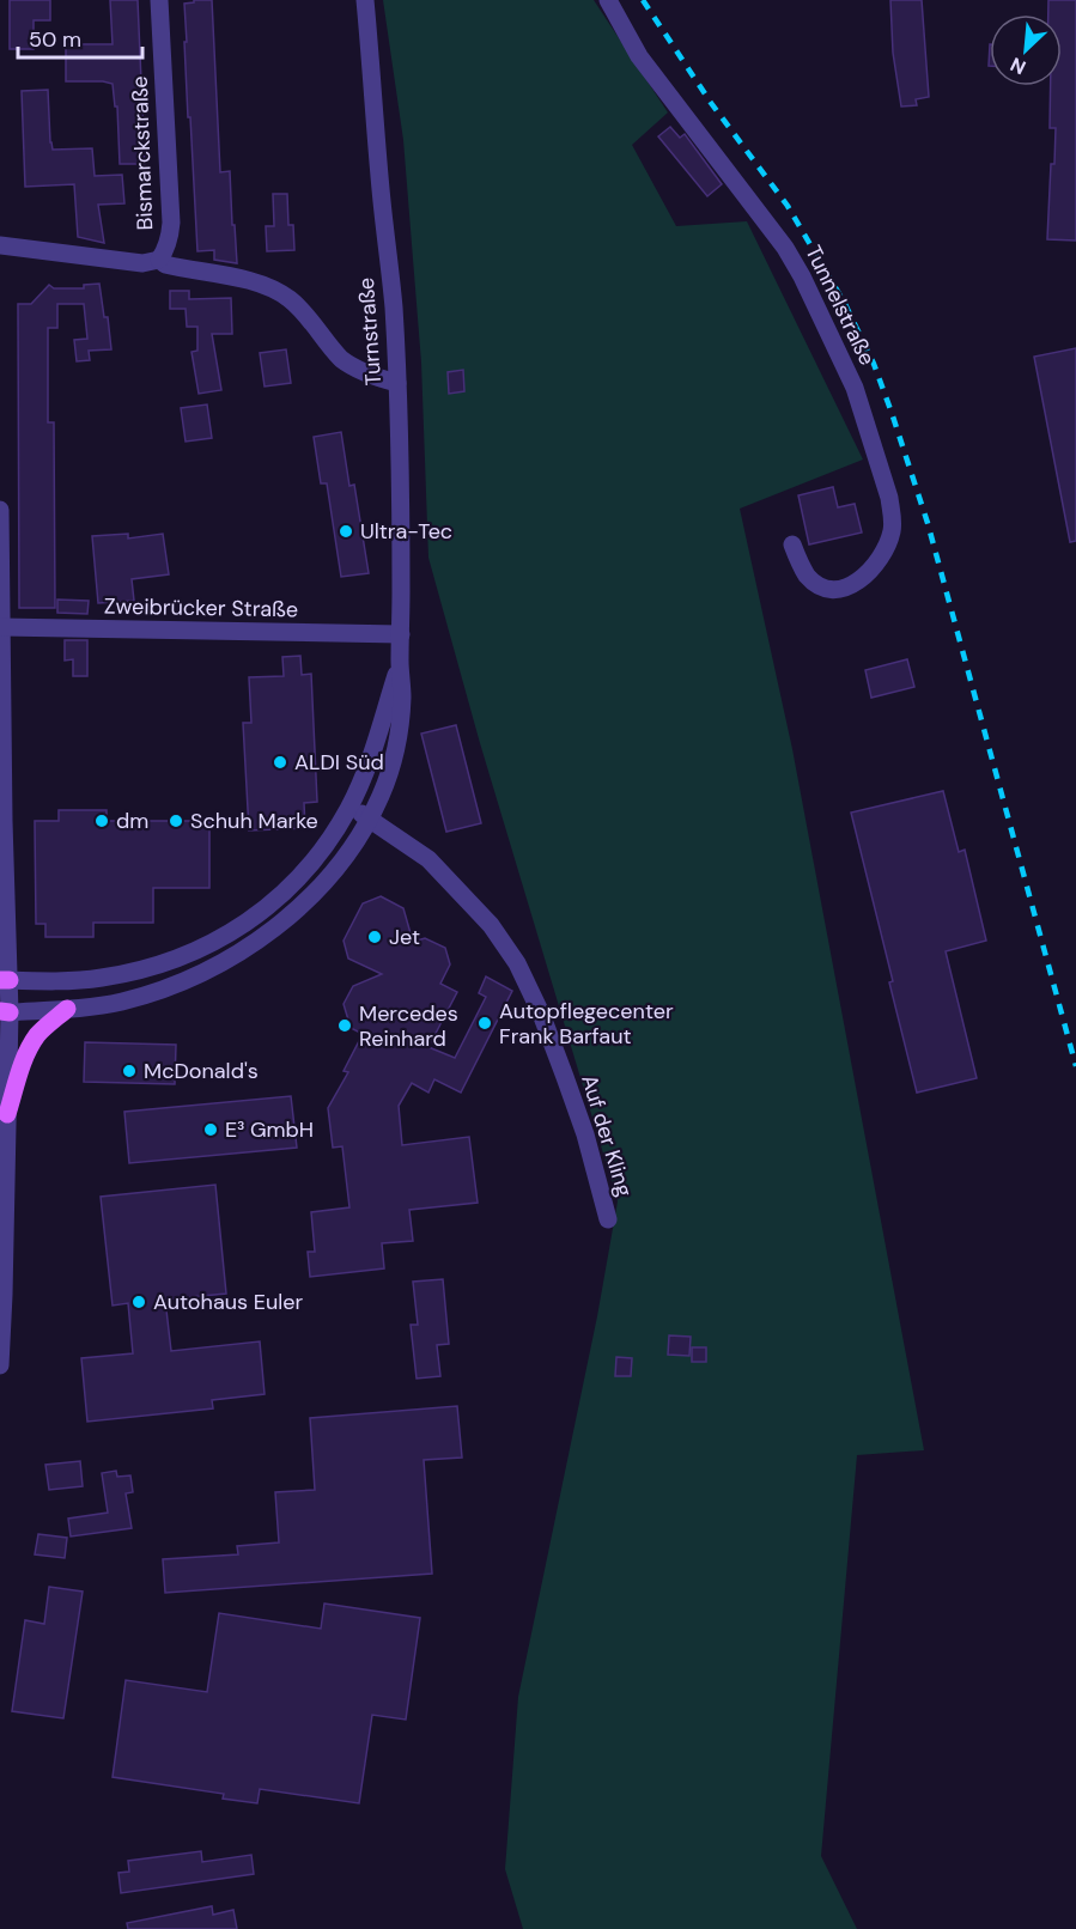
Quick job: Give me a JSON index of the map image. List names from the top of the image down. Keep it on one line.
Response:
{"streets":{"street":["Bismarckstraße","Tunnelstraße","Turnstraße","Zweibrücker Straße","Auf der Kling"]},"crossings":[["Turnstraße","Zweibrücker Straße"],["Turnstraße","Auf der Kling"]],"places":["Ultra-Tec","ALDI Süd","dm","Schuh Marke","Jet","Autopflegecenter Frank Barfaut","Mercedes Reinhard","McDonald's","E³ GmbH","Autohaus Euler"],"scale_bar":"50 m","north":"bottom left"}
